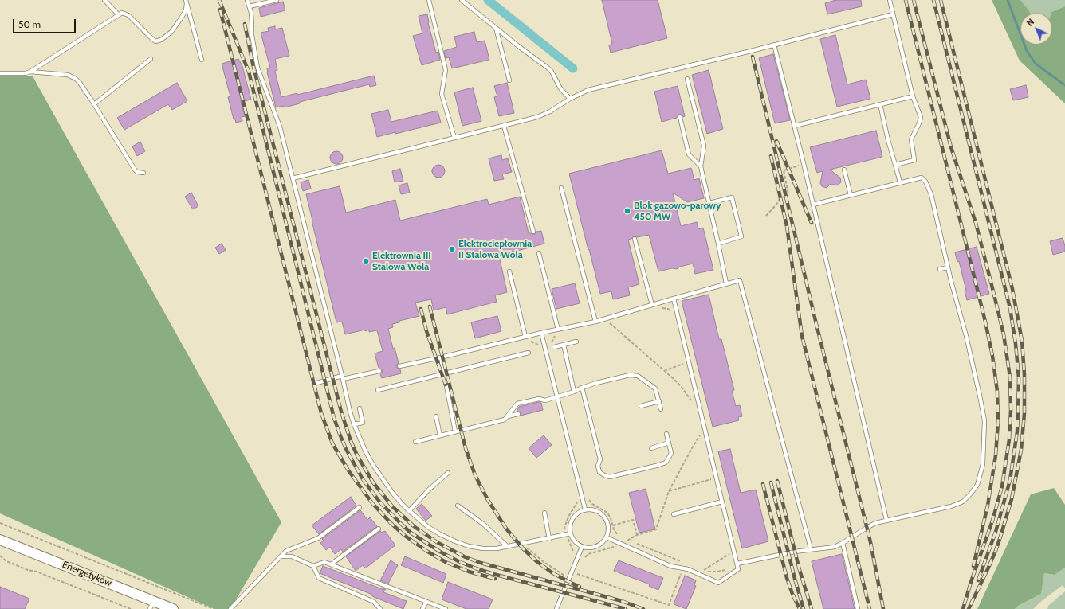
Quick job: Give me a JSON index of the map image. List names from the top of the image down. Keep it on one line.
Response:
{"streets":{"main road":["Energetyków"]},"places":["Blok gazowo-parowy 450 MW","Elektrociepłownia II Stalowa Wola","Elektrownia III Stalowa Wola"],"scale_bar":"50 m","north":"top left"}
